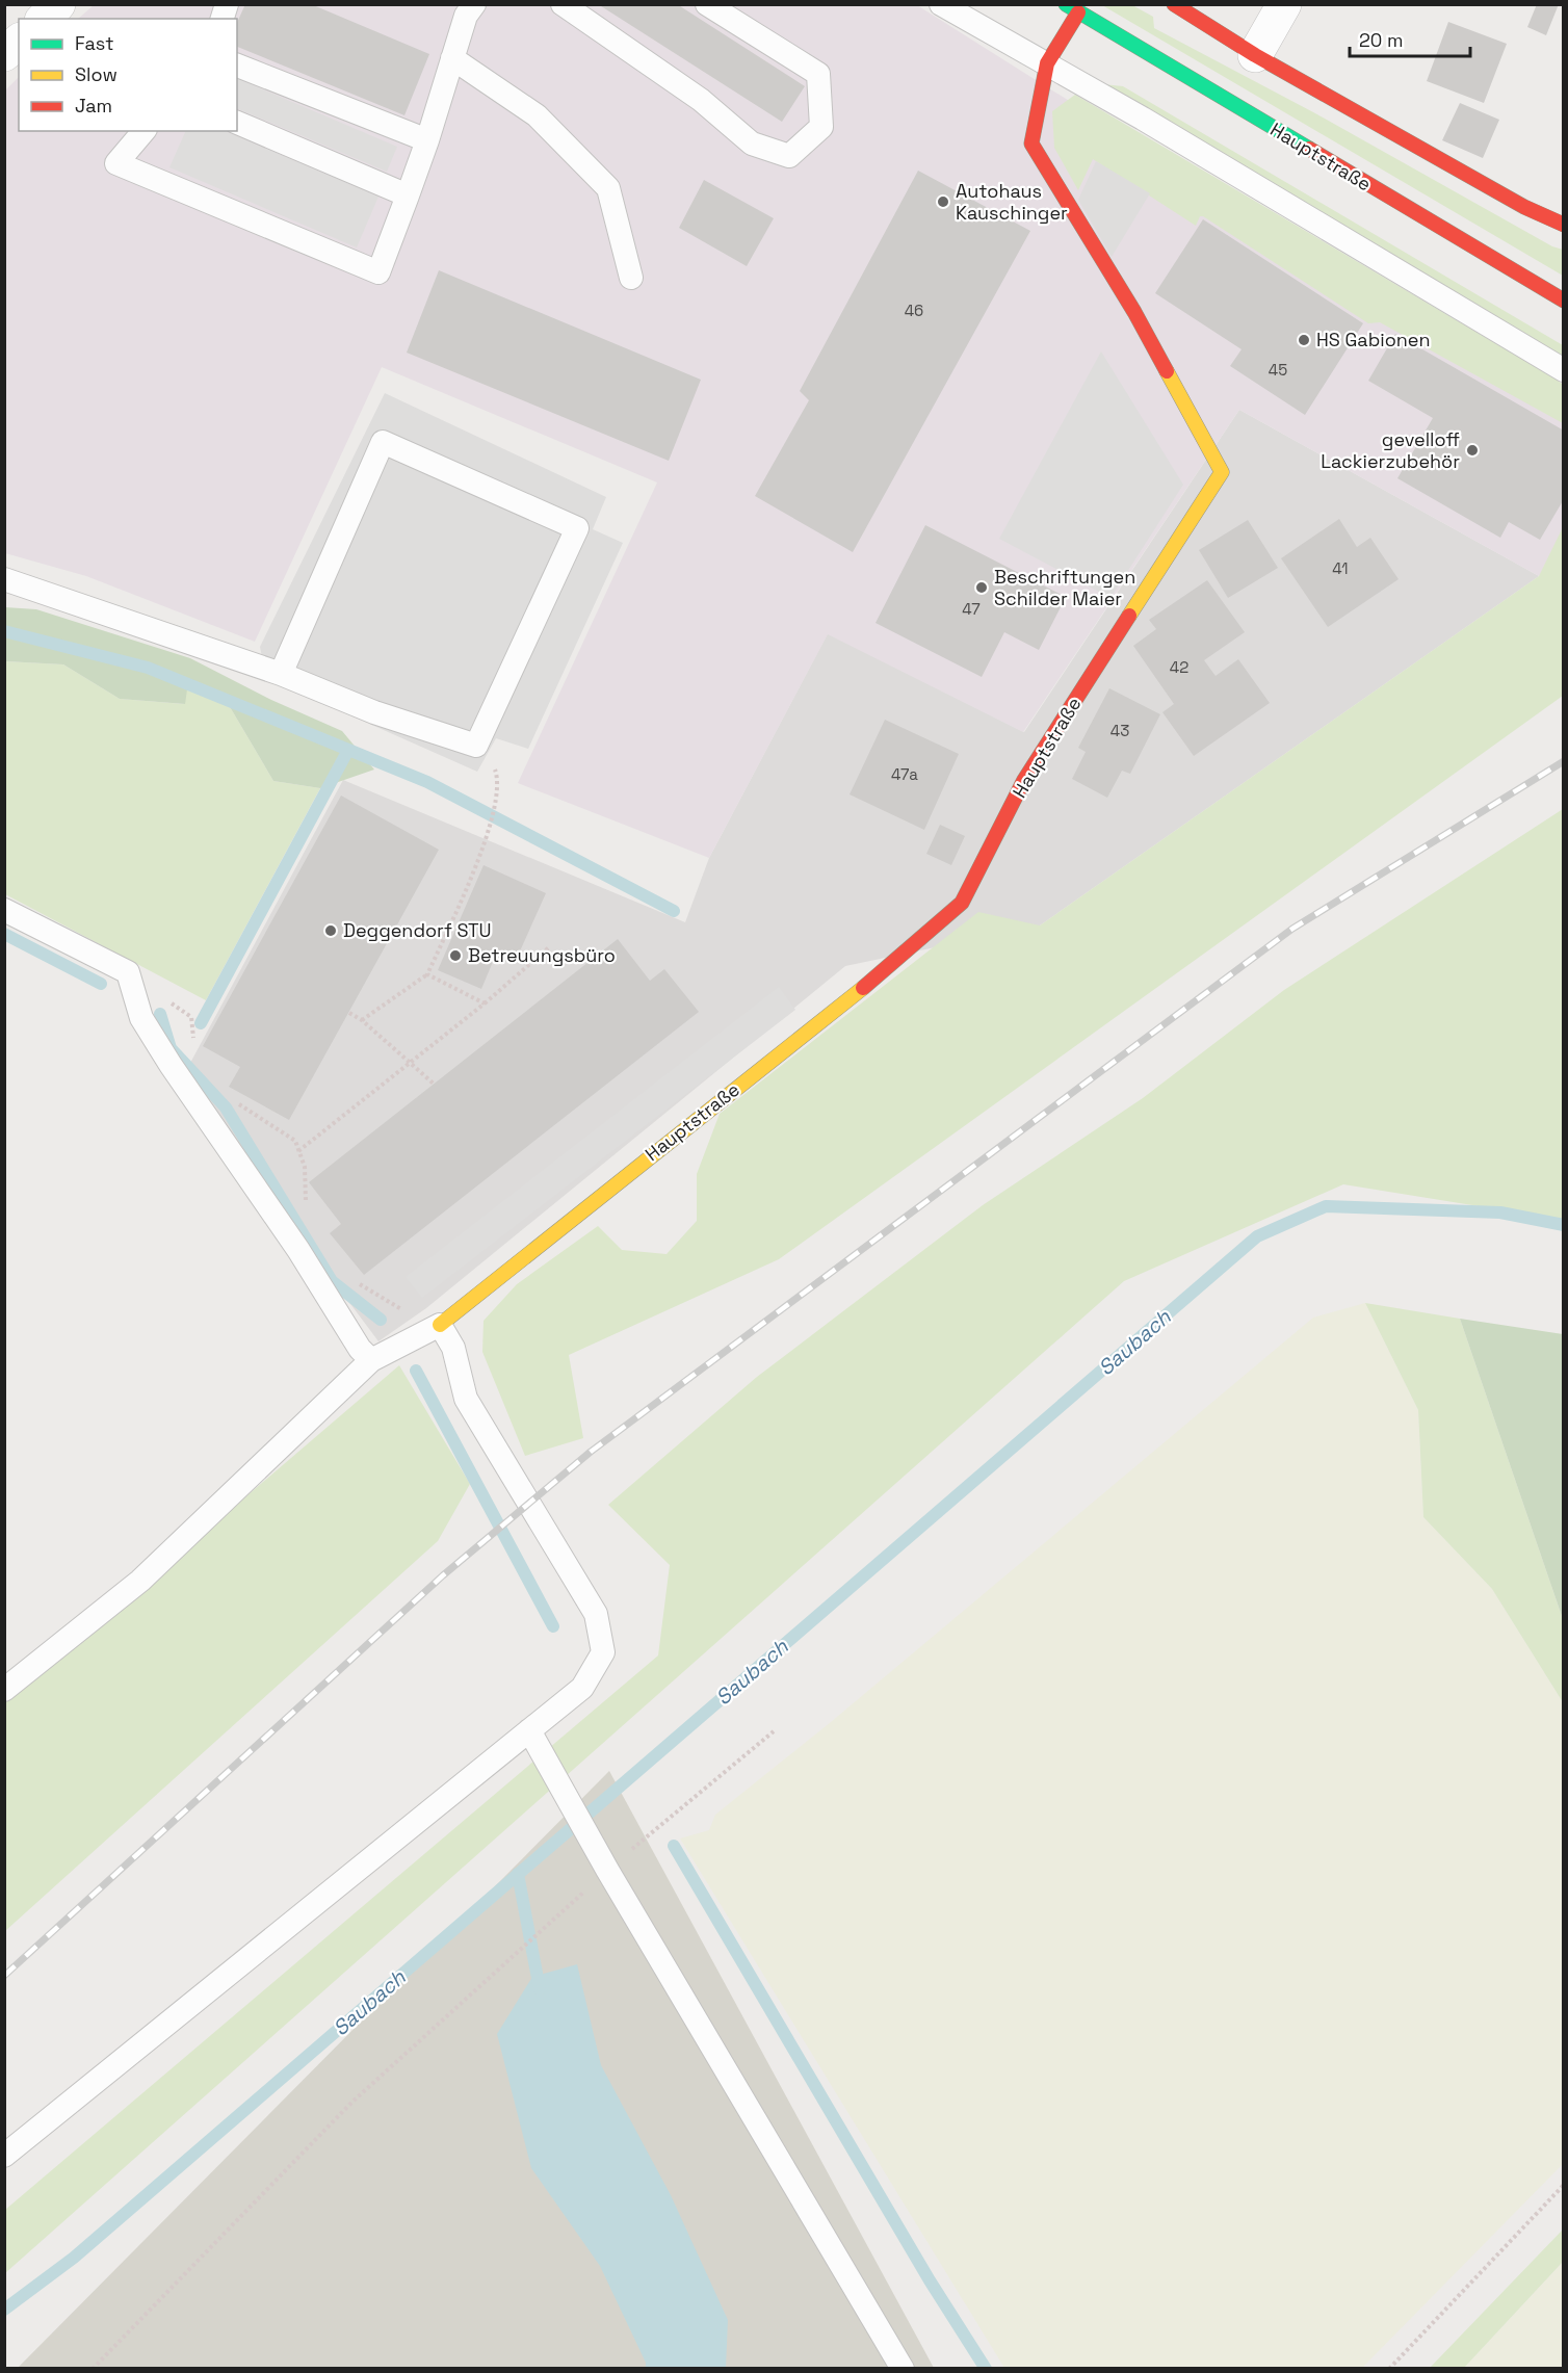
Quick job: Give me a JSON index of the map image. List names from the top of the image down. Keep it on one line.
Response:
{"streets":{"street":["Hauptstraße"]},"water":["Saubach"],"places":["Autohaus Kauschinger","HS Gabionen","gevelloff Lackierzubehör","Beschriftungen Schilder Maier","Deggendorf STU","Betreuungsbüro"],"house_numbers":["46","45","41","47","42","43","47a"],"legend":["Fast","Slow","Jam"],"scale_bar":"20 m"}
